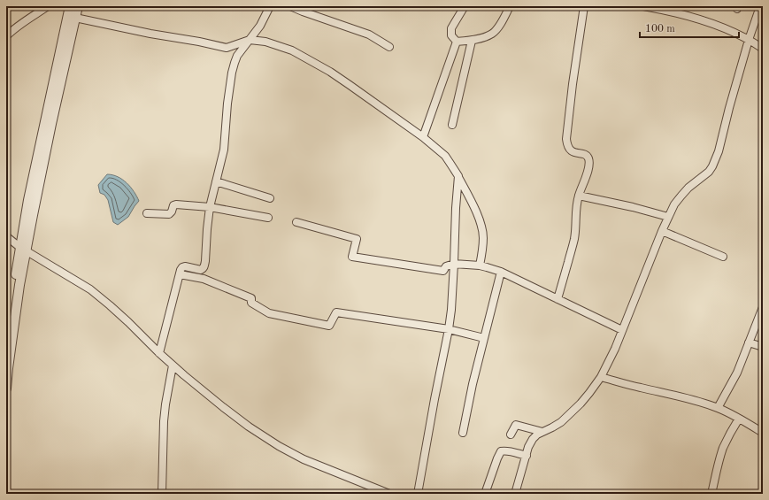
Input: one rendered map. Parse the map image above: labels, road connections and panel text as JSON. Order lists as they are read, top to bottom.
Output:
{
  "scale_bar": "100 m"
}
